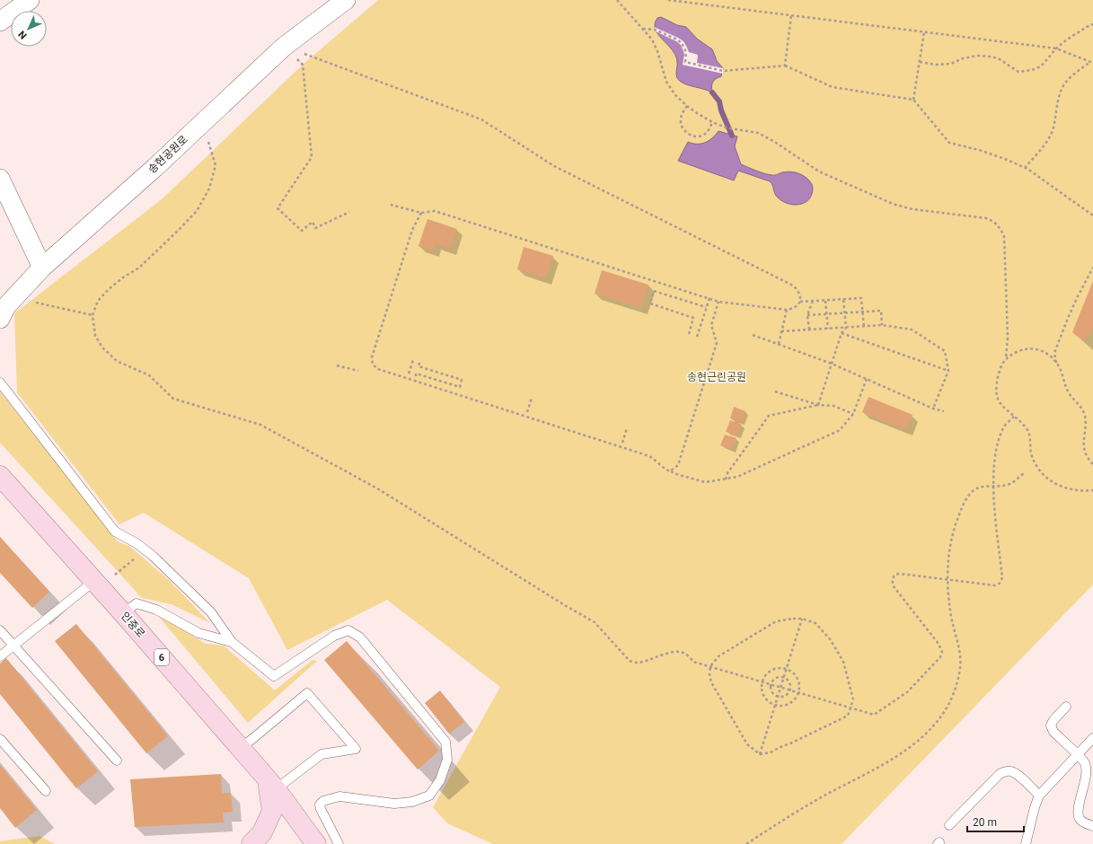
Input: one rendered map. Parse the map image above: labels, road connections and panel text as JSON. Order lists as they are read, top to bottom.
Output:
{
  "streets": {
    "main road": ["인중로", "6"],
    "street": ["송현공원로"]
  },
  "parks": ["송현근린공원"],
  "scale_bar": "20 m",
  "north": "bottom left"
}
